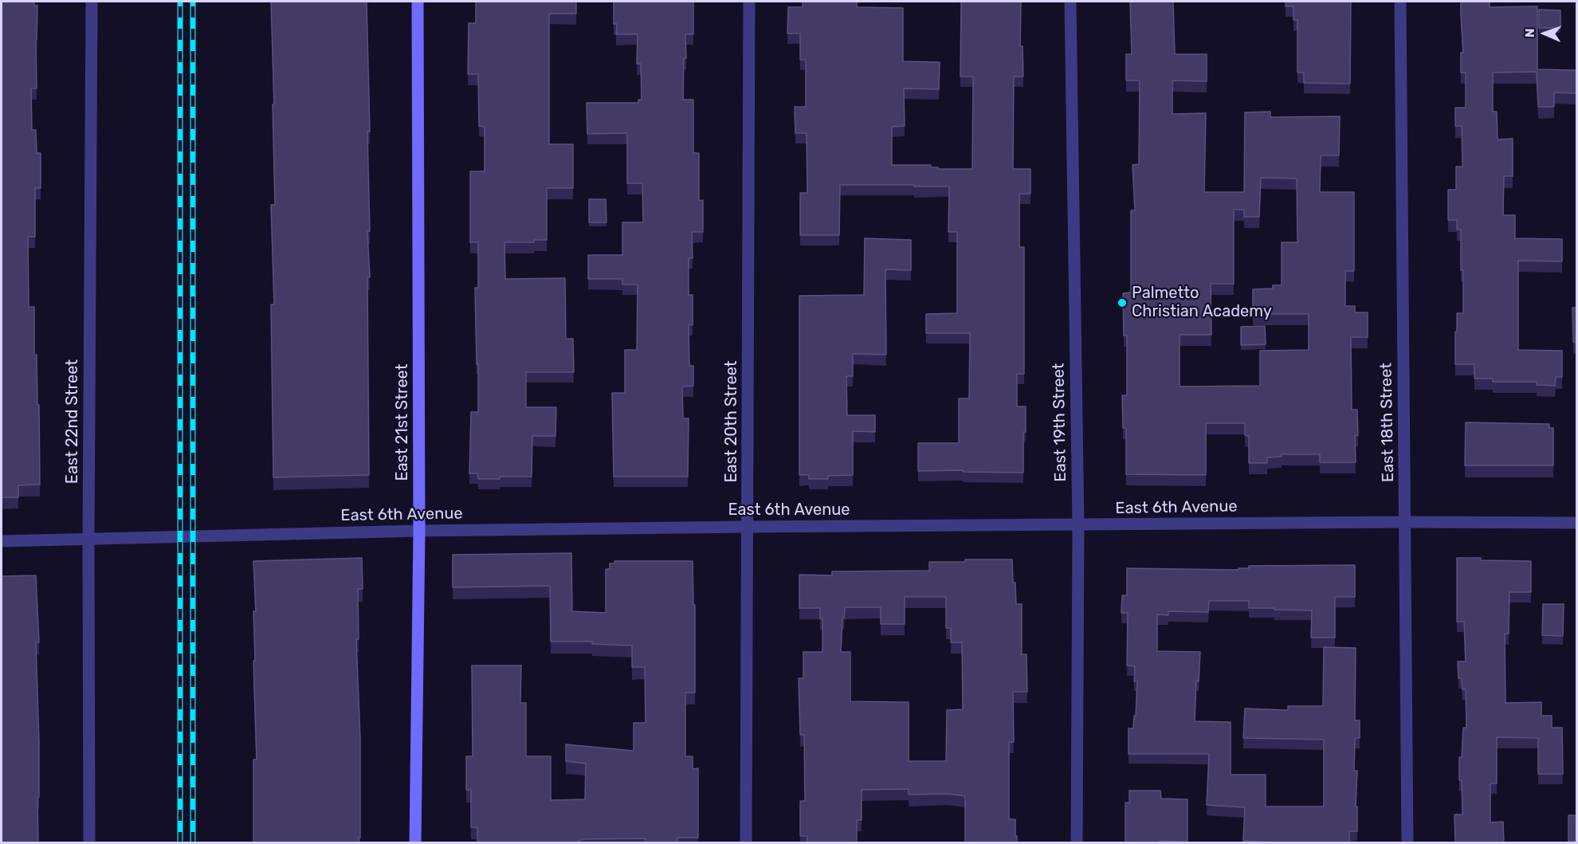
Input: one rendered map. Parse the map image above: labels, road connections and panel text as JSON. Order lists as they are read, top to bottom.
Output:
{
  "streets": {
    "main road": ["East 21st Street"],
    "street": [
      "East 22nd Street",
      "East 20th Street",
      "East 19th Street",
      "East 18th Street",
      "East 6th Avenue"
    ]
  },
  "crossings": [
    ["East 22nd Street", "East 6th Avenue"],
    ["East 20th Street", "East 6th Avenue"],
    ["East 21st Street", "East 6th Avenue"],
    ["East 19th Street", "East 6th Avenue"],
    ["East 18th Street", "East 6th Avenue"]
  ],
  "places": ["Palmetto Christian Academy"],
  "north": "left"
}
